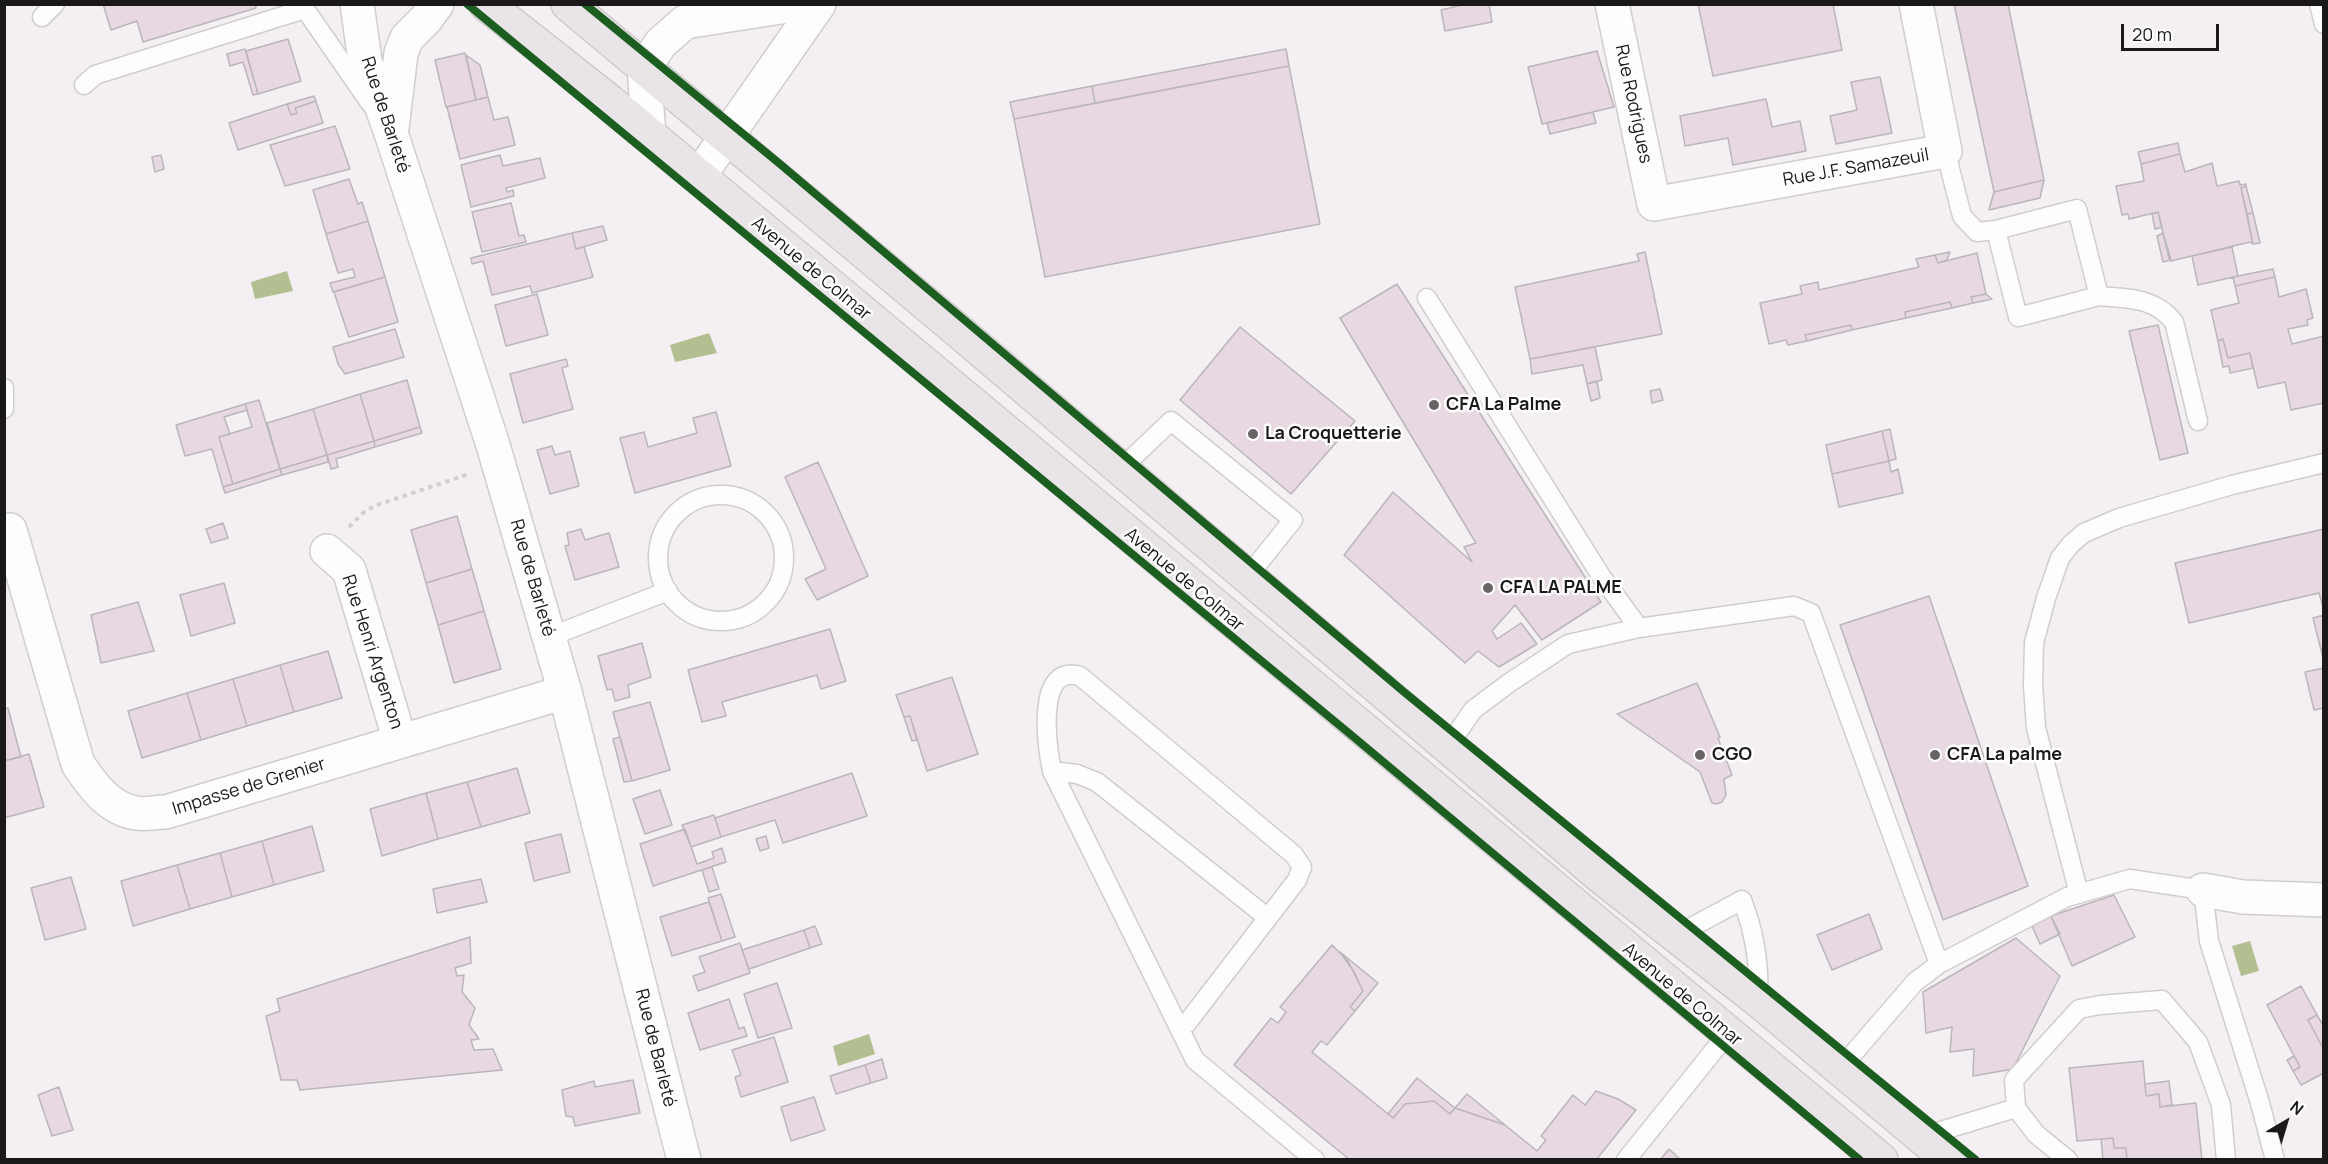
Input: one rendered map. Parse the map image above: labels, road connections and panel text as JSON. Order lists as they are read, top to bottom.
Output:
{
  "streets": {
    "main road": ["Avenue de Colmar"],
    "street": [
      "Rue Rodrigues",
      "Rue de Barleté",
      "Rue J.F. Samazeuil",
      "Rue Henri Argenton",
      "Impasse de Grenier"
    ]
  },
  "crossings": [
    ["Rue Rodrigues", "Rue J.F. Samazeuil"],
    ["Rue de Barleté", "Impasse de Grenier"],
    ["Rue Henri Argenton", "Impasse de Grenier"]
  ],
  "places": [
    "CFA La Palme",
    "La Croquetterie",
    "CFA LA PALME",
    "CGO",
    "CFA La palme"
  ],
  "scale_bar": "20 m",
  "north": "top right"
}
